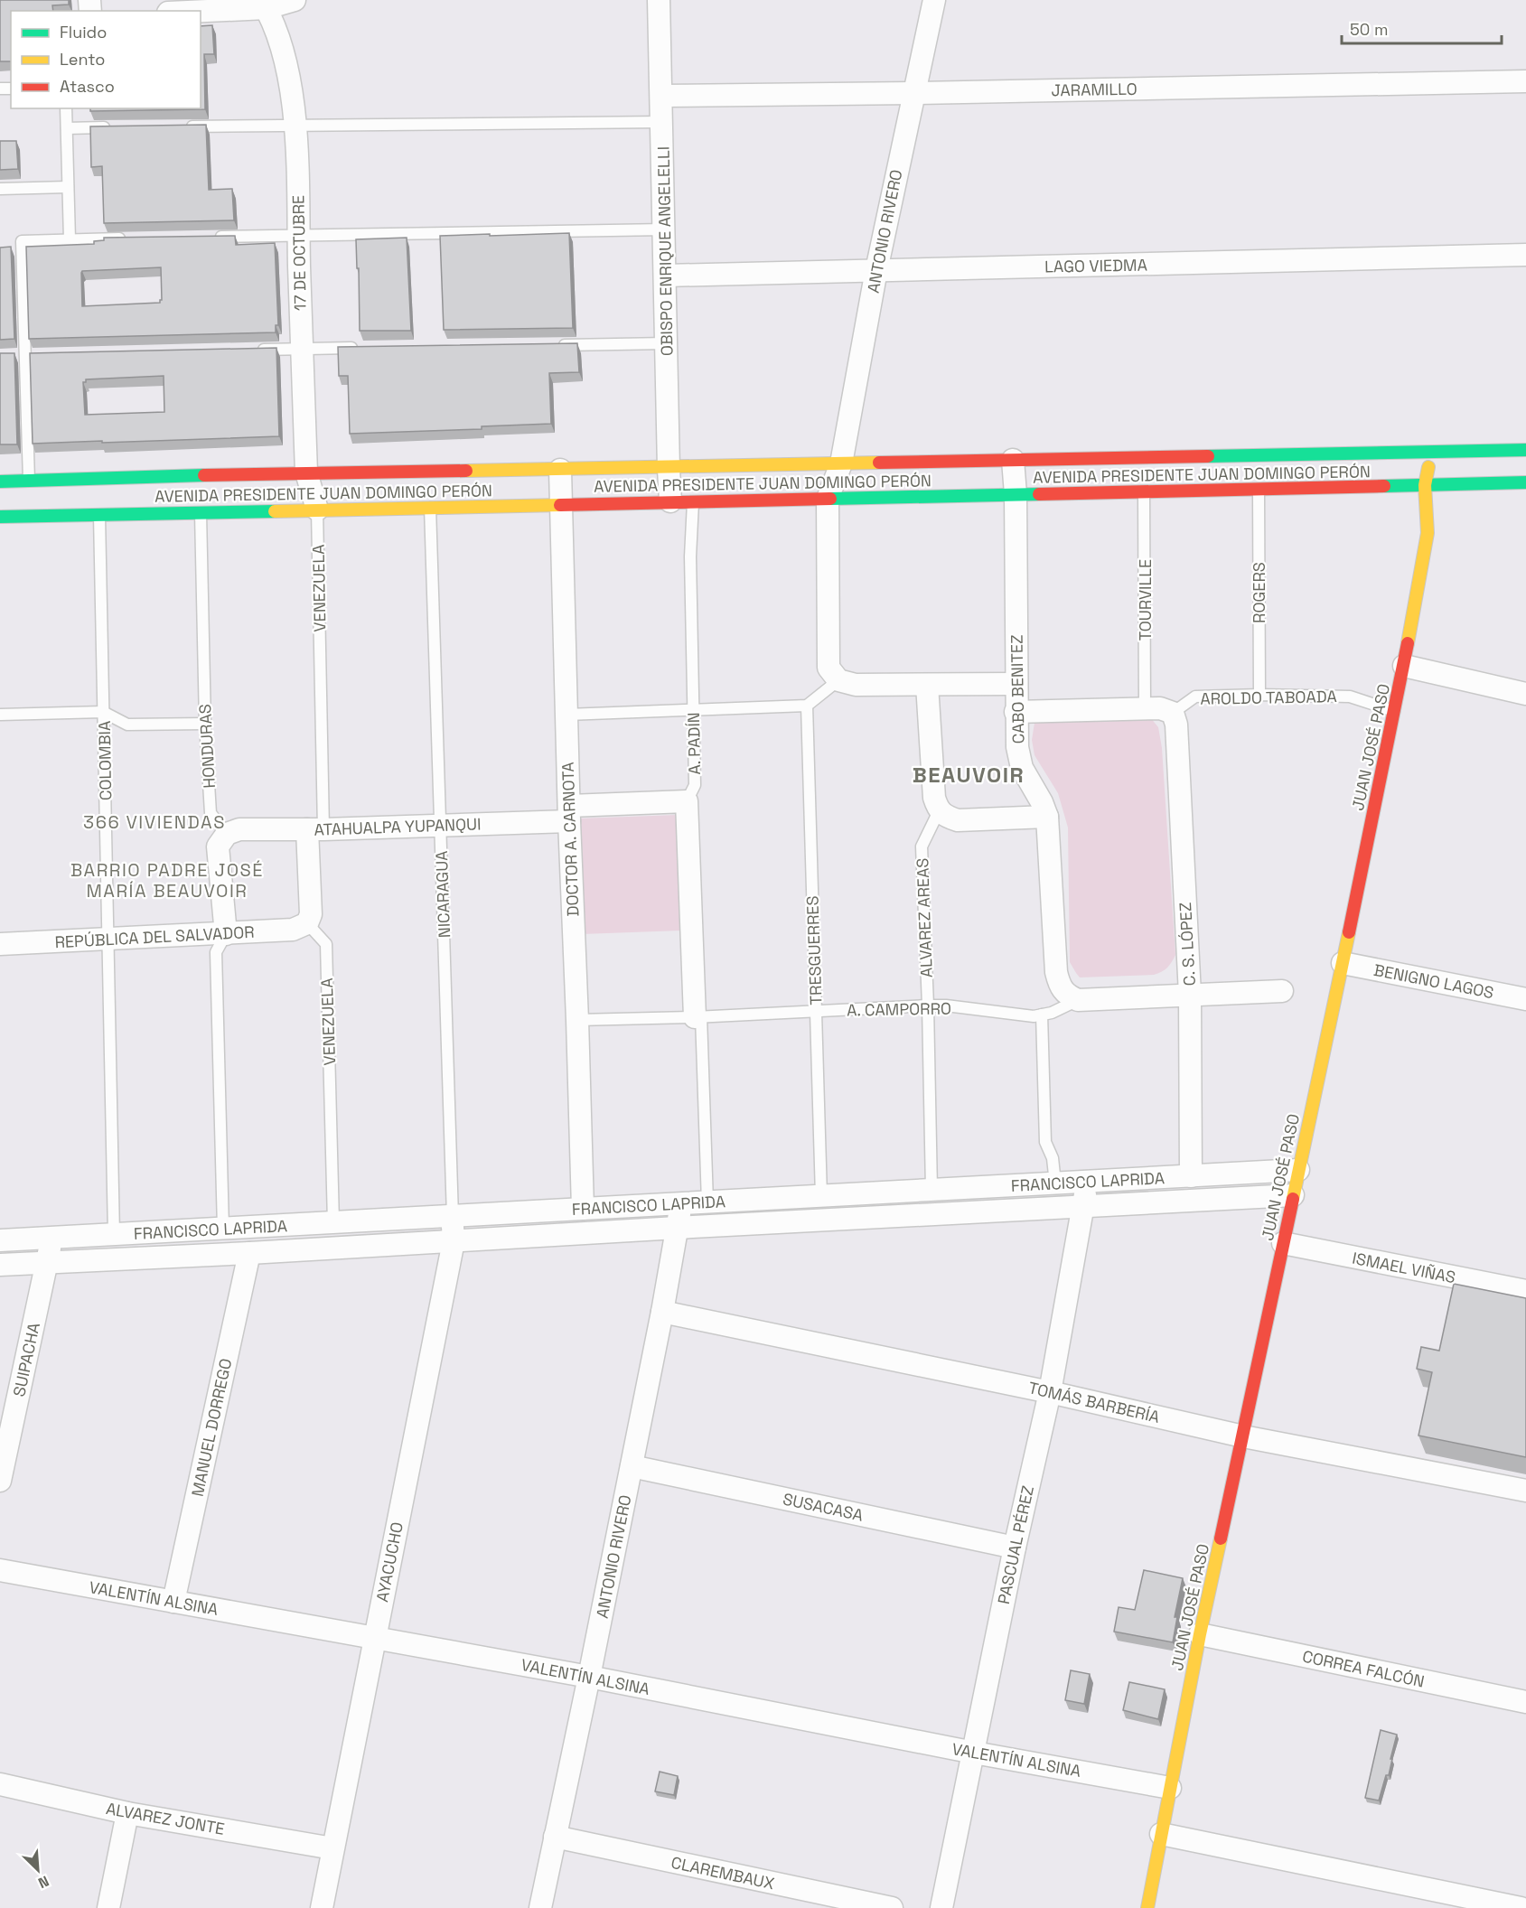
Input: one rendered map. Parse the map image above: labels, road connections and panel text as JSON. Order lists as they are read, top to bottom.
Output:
{
  "streets": {
    "main road": ["AVENIDA PRESIDENTE JUAN DOMINGO PERÓN", "JUAN JOSÉ PASO"],
    "street": [
      "JARAMILLO",
      "ANTONIO RIVERO",
      "OBISPO ENRIQUE ANGELELLI",
      "17 DE OCTUBRE",
      "LAGO VIEDMA",
      "VENEZUELA",
      "CABO BENITEZ",
      "A. PADÍN",
      "ATAHUALPA YUPANQUI",
      "DOCTOR A. CARNOTA",
      "REPÚBLICA DEL SALVADOR",
      "C. S. LÓPEZ",
      "BENIGNO LAGOS",
      "A. CAMPORRO",
      "FRANCISCO LAPRIDA",
      "ISMAEL VIÑAS",
      "SUIPACHA",
      "TOMÁS BARBERÍA",
      "MANUEL DORREGO",
      "SUSACASA",
      "PASCUAL PÉREZ",
      "AYACUCHO",
      "VALENTÍN ALSINA",
      "CORREA FALCÓN",
      "ALVAREZ JONTE",
      "CLAREMBAUX"
    ],
    "lane": [
      "ROGERS",
      "TOURVILLE",
      "AROLDO TABOADA",
      "HONDURAS",
      "COLOMBIA",
      "NICARAGUA",
      "ALVAREZ AREAS",
      "TRESGUERRES"
    ]
  },
  "crossings": [
    ["JARAMILLO", "ANTONIO RIVERO"],
    ["JARAMILLO", "OBISPO ENRIQUE ANGELELLI"],
    ["ANTONIO RIVERO", "LAGO VIEDMA"],
    ["ANTONIO RIVERO", "AVENIDA PRESIDENTE JUAN DOMINGO PERÓN"],
    ["ANTONIO RIVERO", "FRANCISCO LAPRIDA"],
    ["ANTONIO RIVERO", "TOMÁS BARBERÍA"],
    ["ANTONIO RIVERO", "SUSACASA"],
    ["ANTONIO RIVERO", "VALENTÍN ALSINA"],
    ["ANTONIO RIVERO", "CLAREMBAUX"],
    ["OBISPO ENRIQUE ANGELELLI", "LAGO VIEDMA"],
    ["OBISPO ENRIQUE ANGELELLI", "AVENIDA PRESIDENTE JUAN DOMINGO PERÓN"],
    ["17 DE OCTUBRE", "AVENIDA PRESIDENTE JUAN DOMINGO PERÓN"],
    ["17 DE OCTUBRE", "VENEZUELA"],
    ["AVENIDA PRESIDENTE JUAN DOMINGO PERÓN", "VENEZUELA"],
    ["AVENIDA PRESIDENTE JUAN DOMINGO PERÓN", "ROGERS"],
    ["AVENIDA PRESIDENTE JUAN DOMINGO PERÓN", "TOURVILLE"],
    ["AVENIDA PRESIDENTE JUAN DOMINGO PERÓN", "CABO BENITEZ"],
    ["AVENIDA PRESIDENTE JUAN DOMINGO PERÓN", "A. PADÍN"],
    ["AVENIDA PRESIDENTE JUAN DOMINGO PERÓN", "HONDURAS"],
    ["AVENIDA PRESIDENTE JUAN DOMINGO PERÓN", "JUAN JOSÉ PASO"],
    ["AVENIDA PRESIDENTE JUAN DOMINGO PERÓN", "COLOMBIA"],
    ["AVENIDA PRESIDENTE JUAN DOMINGO PERÓN", "DOCTOR A. CARNOTA"],
    ["AVENIDA PRESIDENTE JUAN DOMINGO PERÓN", "NICARAGUA"],
    ["VENEZUELA", "ATAHUALPA YUPANQUI"],
    ["VENEZUELA", "REPÚBLICA DEL SALVADOR"],
    ["VENEZUELA", "FRANCISCO LAPRIDA"],
    ["ROGERS", "AROLDO TABOADA"],
    ["CABO BENITEZ", "A. CAMPORRO"],
    ["AROLDO TABOADA", "JUAN JOSÉ PASO"],
    ["AROLDO TABOADA", "C. S. LÓPEZ"],
    ["A. PADÍN", "ATAHUALPA YUPANQUI"],
    ["A. PADÍN", "A. CAMPORRO"],
    ["A. PADÍN", "FRANCISCO LAPRIDA"],
    ["HONDURAS", "ATAHUALPA YUPANQUI"],
    ["JUAN JOSÉ PASO", "BENIGNO LAGOS"],
    ["JUAN JOSÉ PASO", "FRANCISCO LAPRIDA"],
    ["JUAN JOSÉ PASO", "ISMAEL VIÑAS"],
    ["JUAN JOSÉ PASO", "TOMÁS BARBERÍA"],
    ["JUAN JOSÉ PASO", "VALENTÍN ALSINA"],
    ["JUAN JOSÉ PASO", "CORREA FALCÓN"],
    ["COLOMBIA", "REPÚBLICA DEL SALVADOR"],
    ["COLOMBIA", "FRANCISCO LAPRIDA"],
    ["ATAHUALPA YUPANQUI", "DOCTOR A. CARNOTA"],
    ["ATAHUALPA YUPANQUI", "NICARAGUA"],
    ["DOCTOR A. CARNOTA", "A. CAMPORRO"],
    ["DOCTOR A. CARNOTA", "FRANCISCO LAPRIDA"],
    ["NICARAGUA", "FRANCISCO LAPRIDA"],
    ["NICARAGUA", "AYACUCHO"],
    ["ALVAREZ AREAS", "A. CAMPORRO"],
    ["ALVAREZ AREAS", "FRANCISCO LAPRIDA"],
    ["C. S. LÓPEZ", "A. CAMPORRO"],
    ["C. S. LÓPEZ", "FRANCISCO LAPRIDA"],
    ["TRESGUERRES", "A. CAMPORRO"],
    ["TRESGUERRES", "FRANCISCO LAPRIDA"],
    ["FRANCISCO LAPRIDA", "SUIPACHA"],
    ["FRANCISCO LAPRIDA", "MANUEL DORREGO"],
    ["FRANCISCO LAPRIDA", "PASCUAL PÉREZ"],
    ["FRANCISCO LAPRIDA", "AYACUCHO"],
    ["TOMÁS BARBERÍA", "PASCUAL PÉREZ"],
    ["MANUEL DORREGO", "VALENTÍN ALSINA"],
    ["SUSACASA", "PASCUAL PÉREZ"],
    ["PASCUAL PÉREZ", "VALENTÍN ALSINA"],
    ["AYACUCHO", "VALENTÍN ALSINA"],
    ["AYACUCHO", "ALVAREZ JONTE"]
  ],
  "districts": ["BEAUVOIR", "366 VIVIENDAS", "BARRIO PADRE JOSÉ MARÍA BEAUVOIR"],
  "legend": ["Fluido", "Lento", "Atasco"],
  "scale_bar": "50 m",
  "north": "bottom right"
}
